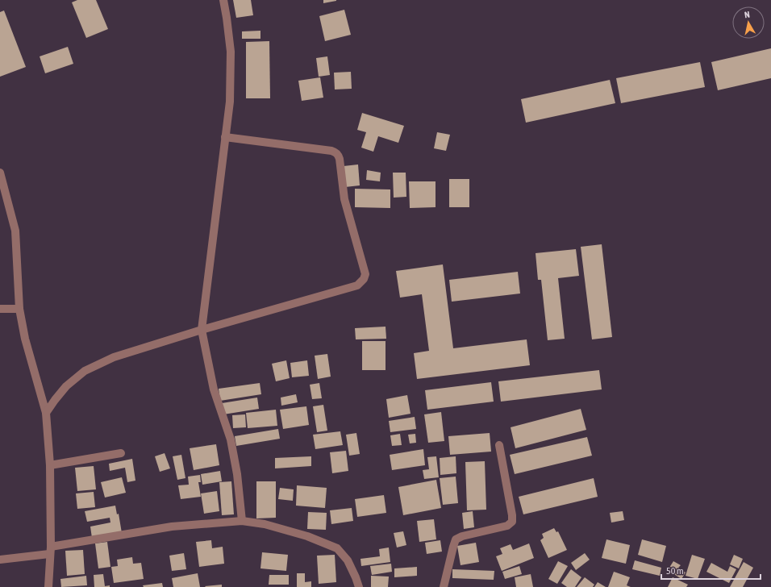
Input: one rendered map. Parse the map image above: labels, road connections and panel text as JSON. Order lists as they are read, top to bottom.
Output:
{
  "scale_bar": "50 m",
  "north": "top"
}
